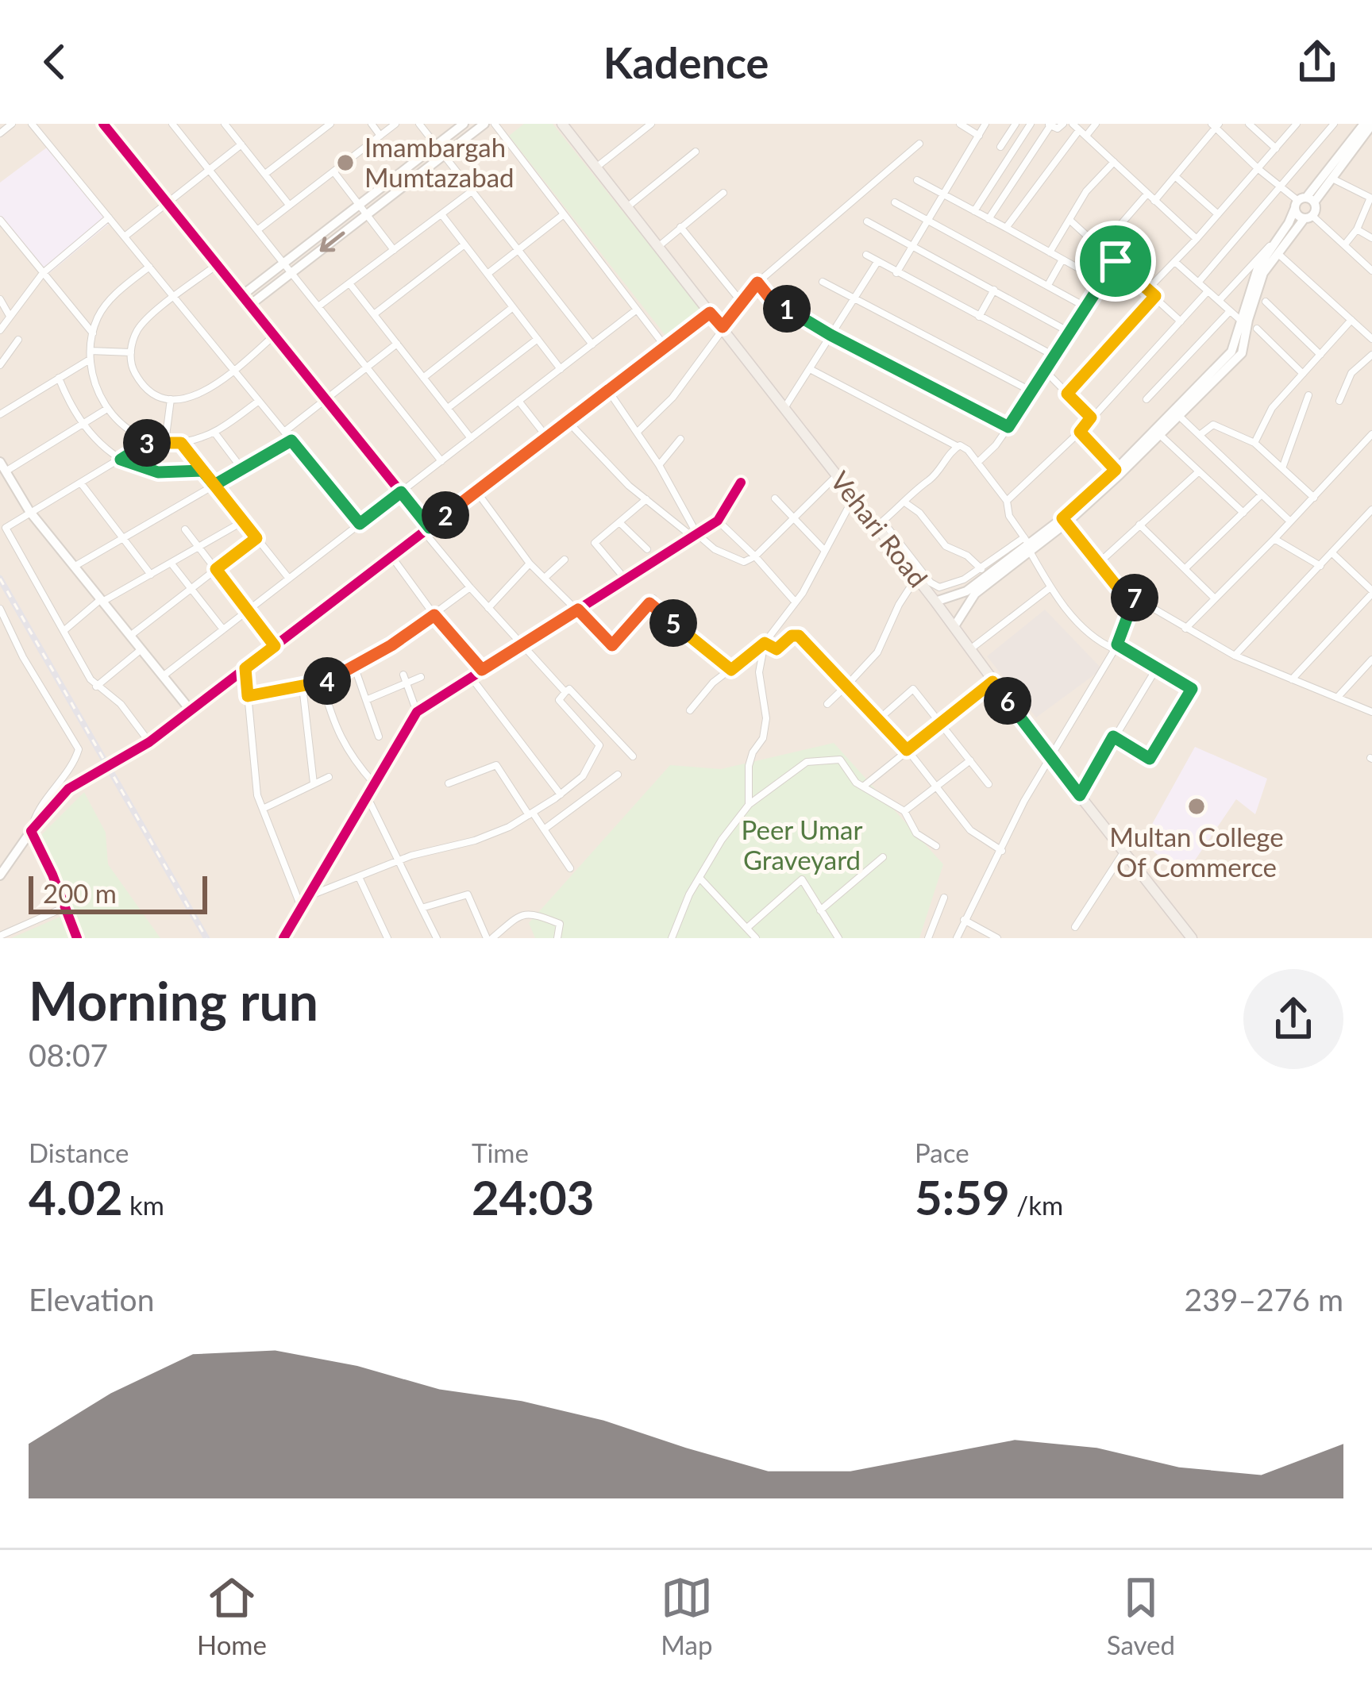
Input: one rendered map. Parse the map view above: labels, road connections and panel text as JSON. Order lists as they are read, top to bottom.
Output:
{
  "streets": {
    "main road": ["Vehari Road"]
  },
  "parks": ["Peer Umar Graveyard"],
  "places": ["Imambargah Mumtazabad", "Multan College Of Commerce"],
  "scale_bar": "200 m",
  "page": {
    "header": "Kadence",
    "pins": [
      "1",
      "3",
      "2",
      "7",
      "5",
      "4",
      "6"
    ],
    "scale": "200 m",
    "heading": ["Morning run", "08:07"],
    "stats": [
      ["Distance", "4.02 km"],
      ["Time", "24:03"],
      ["Pace", "5:59 /km"]
    ],
    "chart": ["Elevation", "239–276 m"],
    "tabs": ["Home", "Map", "Saved"]
  }
}
